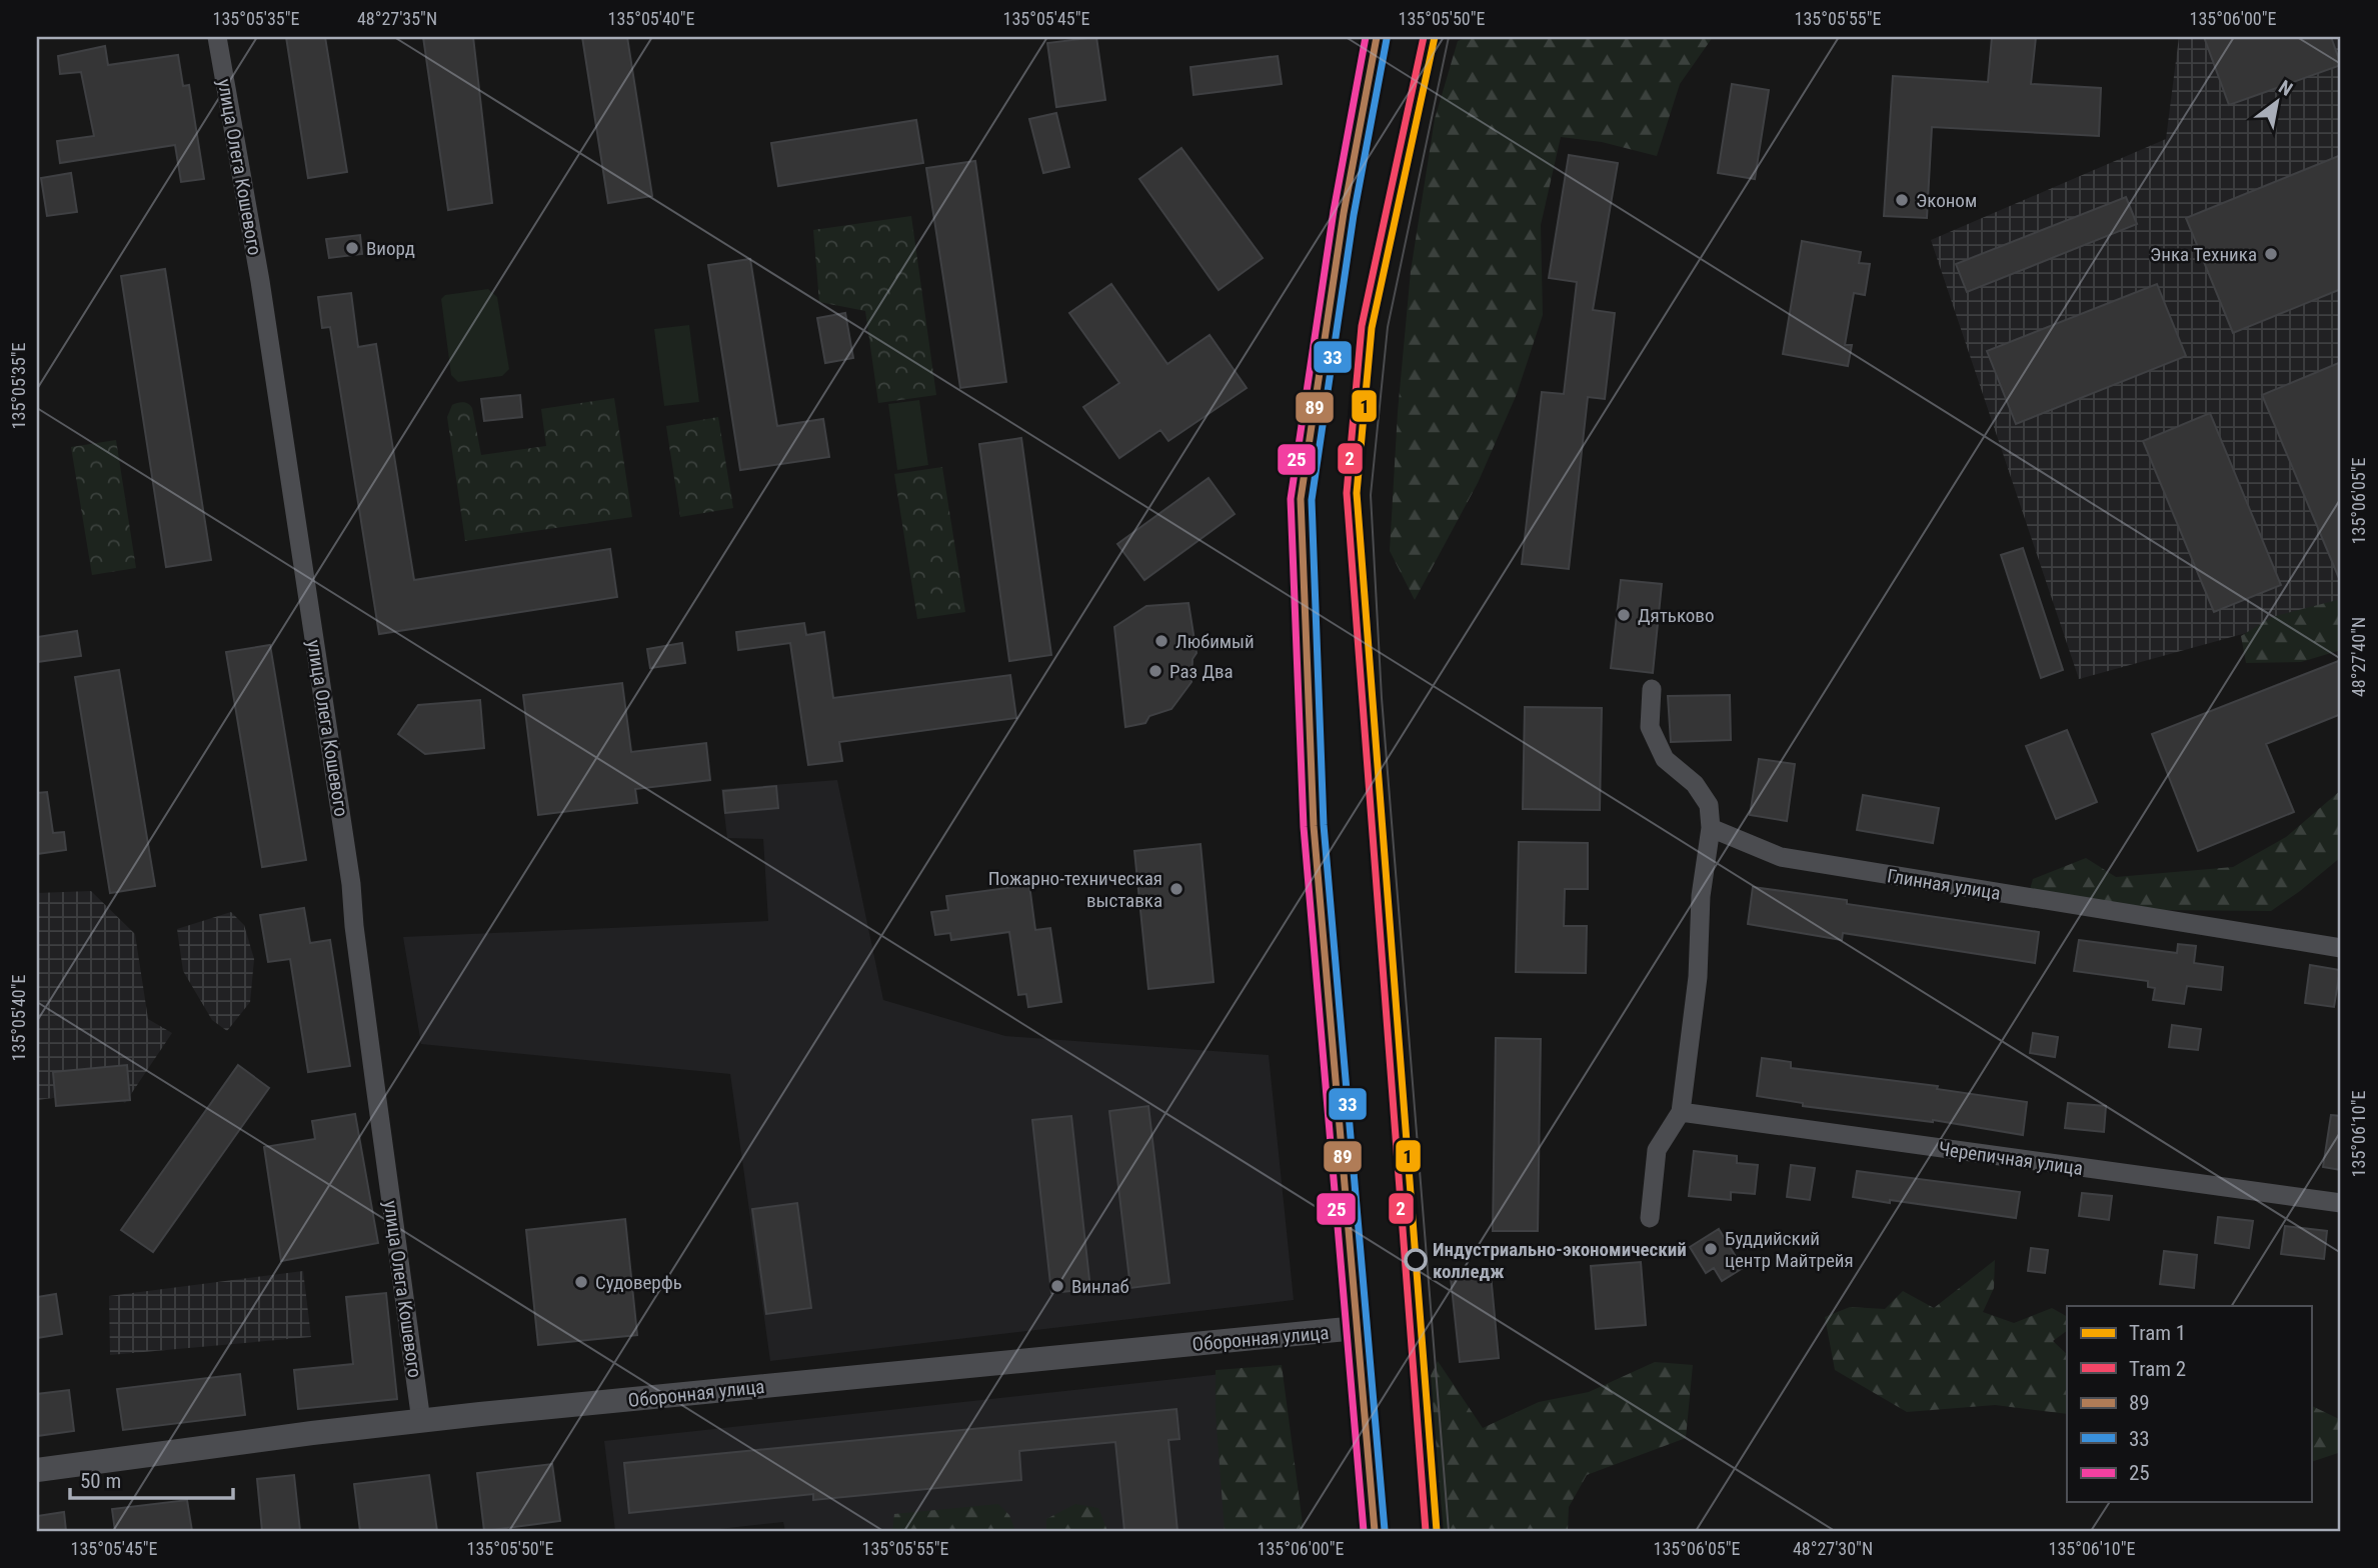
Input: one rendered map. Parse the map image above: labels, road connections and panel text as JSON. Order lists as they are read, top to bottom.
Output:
{
  "streets": {
    "street": [
      "улица Олега Кошевого",
      "Глинная улица",
      "Черепичная улица",
      "Оборонная улица"
    ]
  },
  "crossings": [
    ["улица Олега Кошевого", "Оборонная улица"]
  ],
  "places": [
    "Эконом",
    "Виорд",
    "Энка Техника",
    "Дятьково",
    "Любимый",
    "Раз Два",
    "Пожарно-техническая выставка",
    "Буддийский центр Майтрейя",
    "Индустриально-экономический колледж",
    "Судоверфь",
    "Винлаб"
  ],
  "lines": [
    "tram line 1",
    "tram line 2",
    "transit line 89",
    "transit line 25",
    "transit line 33"
  ],
  "legend": [
    "Tram 1",
    "Tram 2",
    "89",
    "33",
    "25"
  ],
  "scale_bar": "50 m",
  "north": "top right",
  "coordinates": [
    "135°05'35\"E",
    "48°27'35\"N",
    "135°05'40\"E",
    "135°05'45\"E",
    "135°05'50\"E",
    "135°05'55\"E",
    "135°06'00\"E",
    "135°06'05\"E",
    "48°27'40\"N",
    "135°06'10\"E",
    "48°27'30\"N"
  ]
}
